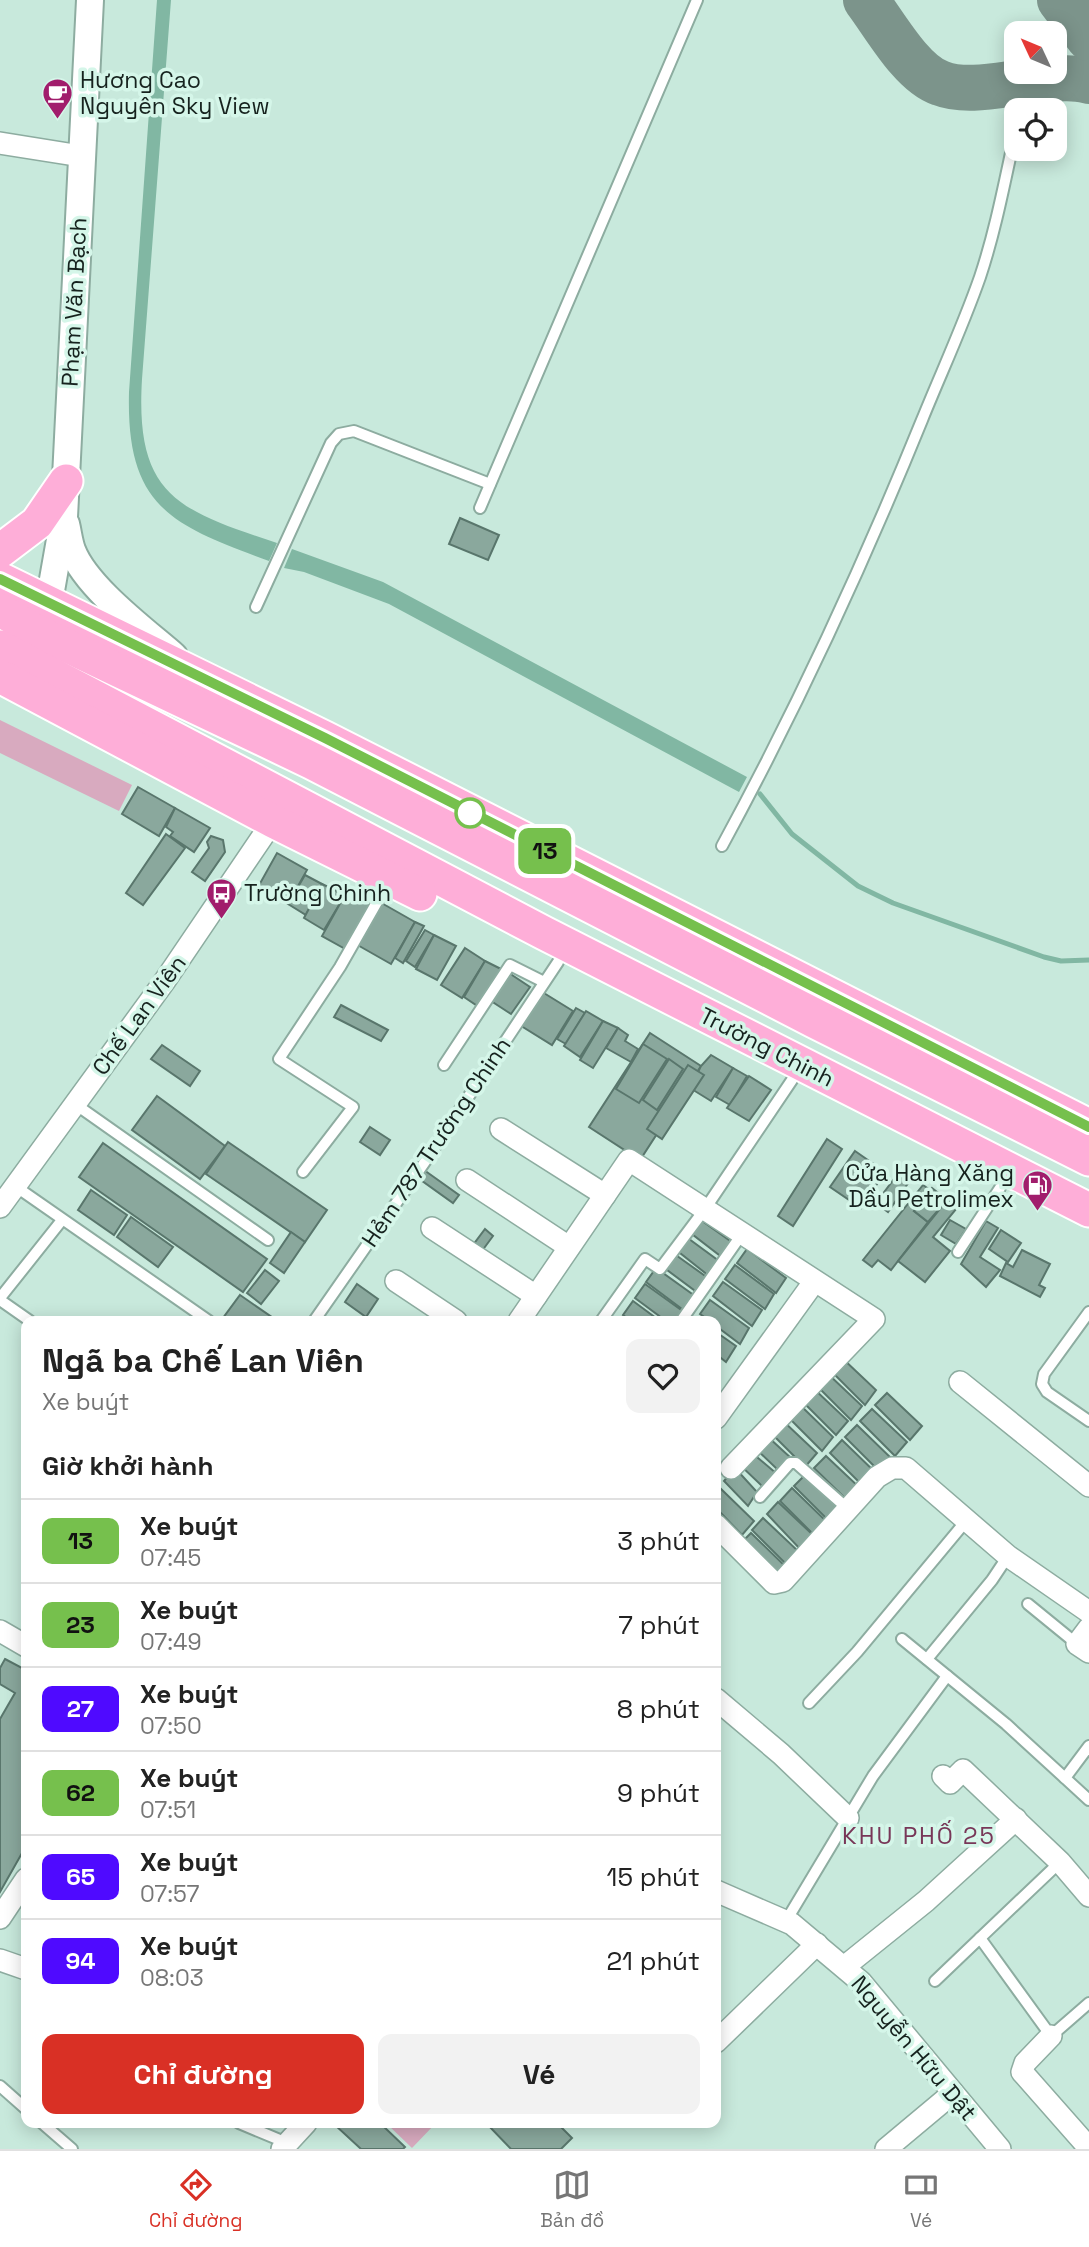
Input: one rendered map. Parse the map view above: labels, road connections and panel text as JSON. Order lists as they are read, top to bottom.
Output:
{
  "streets": {
    "main road": ["Trường Chinh"],
    "street": ["Phạm Văn Bạch", "Chế Lan Viên", "Nguyễn Hữu Dật"],
    "lane": ["Hẻm 787 Trường Chinh"]
  },
  "crossings": [
    ["Phạm Văn Bạch", "Trường Chinh"],
    ["Chế Lan Viên", "Trường Chinh"],
    ["Trường Chinh", "Hẻm 787 Trường Chinh"]
  ],
  "districts": ["KHU PHỐ 25"],
  "places": {
    "cafe": ["Hương Cao Nguyên Sky View"],
    "bus stop": ["Trường Chinh"],
    "fuel station": ["Cửa Hàng Xăng Dầu Petrolimex"]
  },
  "lines": ["bus line 13"],
  "north": "top left",
  "page": {
    "on_map": "13",
    "heading": [
      ["Ngã ba Chế Lan Viên", "Xe buýt"],
      "Giờ khởi hành"
    ],
    "list": [
      {
        "mark": "13",
        "name": "Xe buýt",
        "note": "07:45",
        "value": "3 phút"
      },
      {
        "mark": "23",
        "name": "Xe buýt",
        "note": "07:49",
        "value": "7 phút"
      },
      {
        "mark": "27",
        "name": "Xe buýt",
        "note": "07:50",
        "value": "8 phút"
      },
      {
        "mark": "62",
        "name": "Xe buýt",
        "note": "07:51",
        "value": "9 phút"
      },
      {
        "mark": "65",
        "name": "Xe buýt",
        "note": "07:57",
        "value": "15 phút"
      },
      {
        "mark": "94",
        "name": "Xe buýt",
        "note": "08:03",
        "value": "21 phút"
      }
    ],
    "buttons": ["Chỉ đường", "Vé"],
    "tabs": ["Chỉ đường", "Bản đồ", "Vé"]
  }
}
